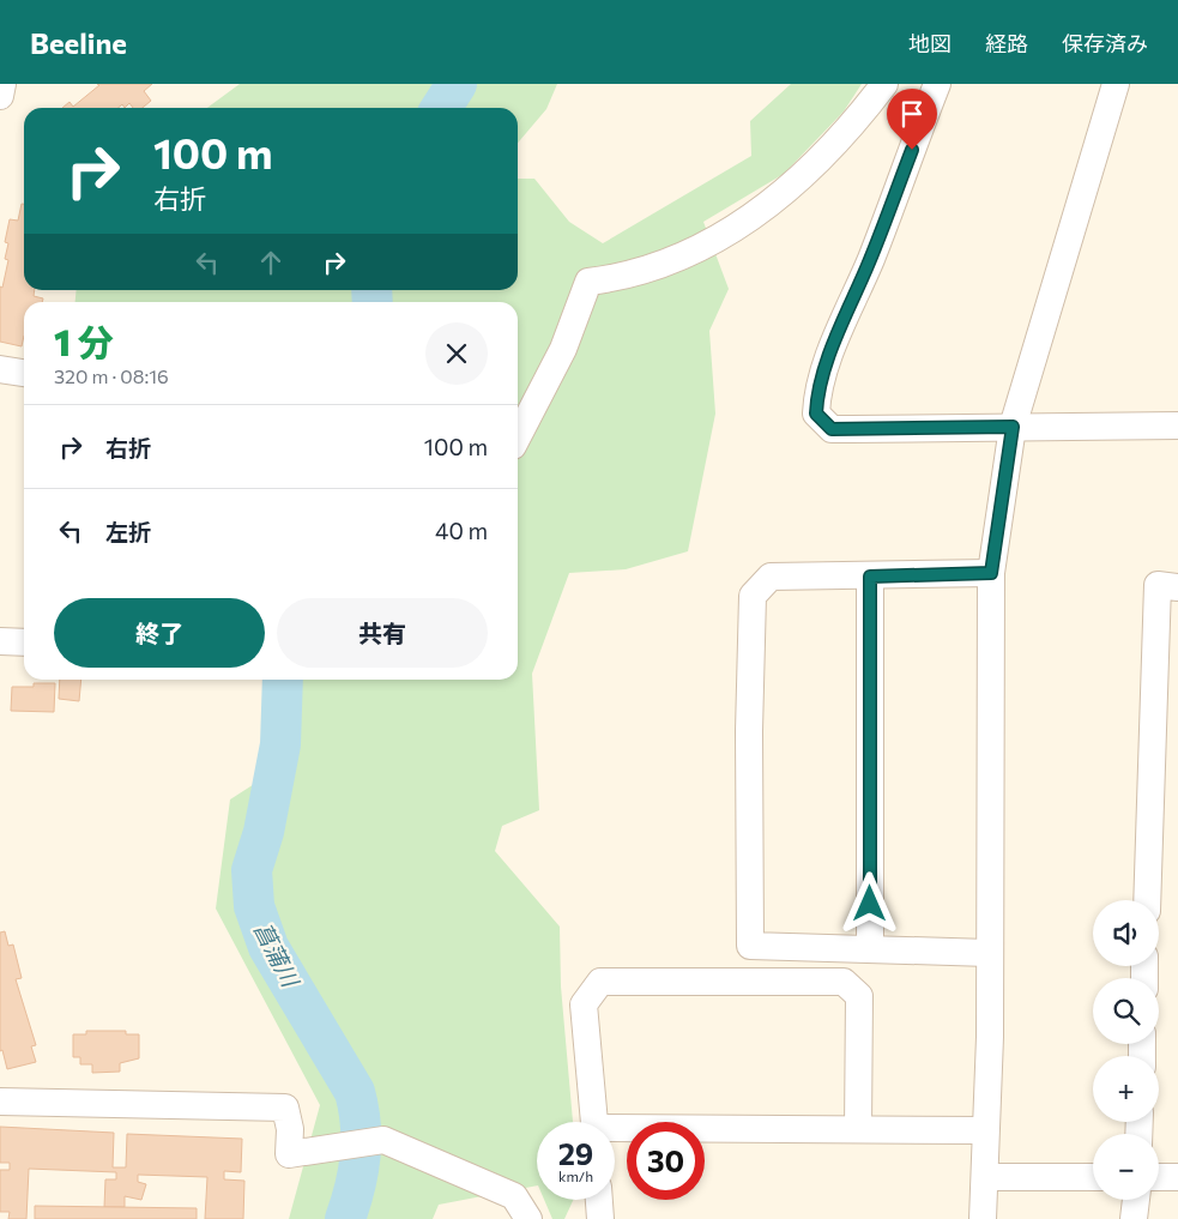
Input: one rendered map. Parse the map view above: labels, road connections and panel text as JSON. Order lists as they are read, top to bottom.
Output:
{
  "water": ["菖蒲川"],
  "page": {
    "header": "Beeline",
    "nav": ["地図", "経路", "保存済み"],
    "turn": ["100 m", "右折"],
    "heading": ["1 分", "320 m · 08:16"],
    "list": [
      {
        "name": "右折",
        "value": "100 m"
      },
      {
        "name": "左折",
        "value": "40 m"
      }
    ],
    "buttons": ["終了", "共有"],
    "map_buttons": ["+", "−"],
    "speed": "29 km/h",
    "limit": "30"
  }
}
